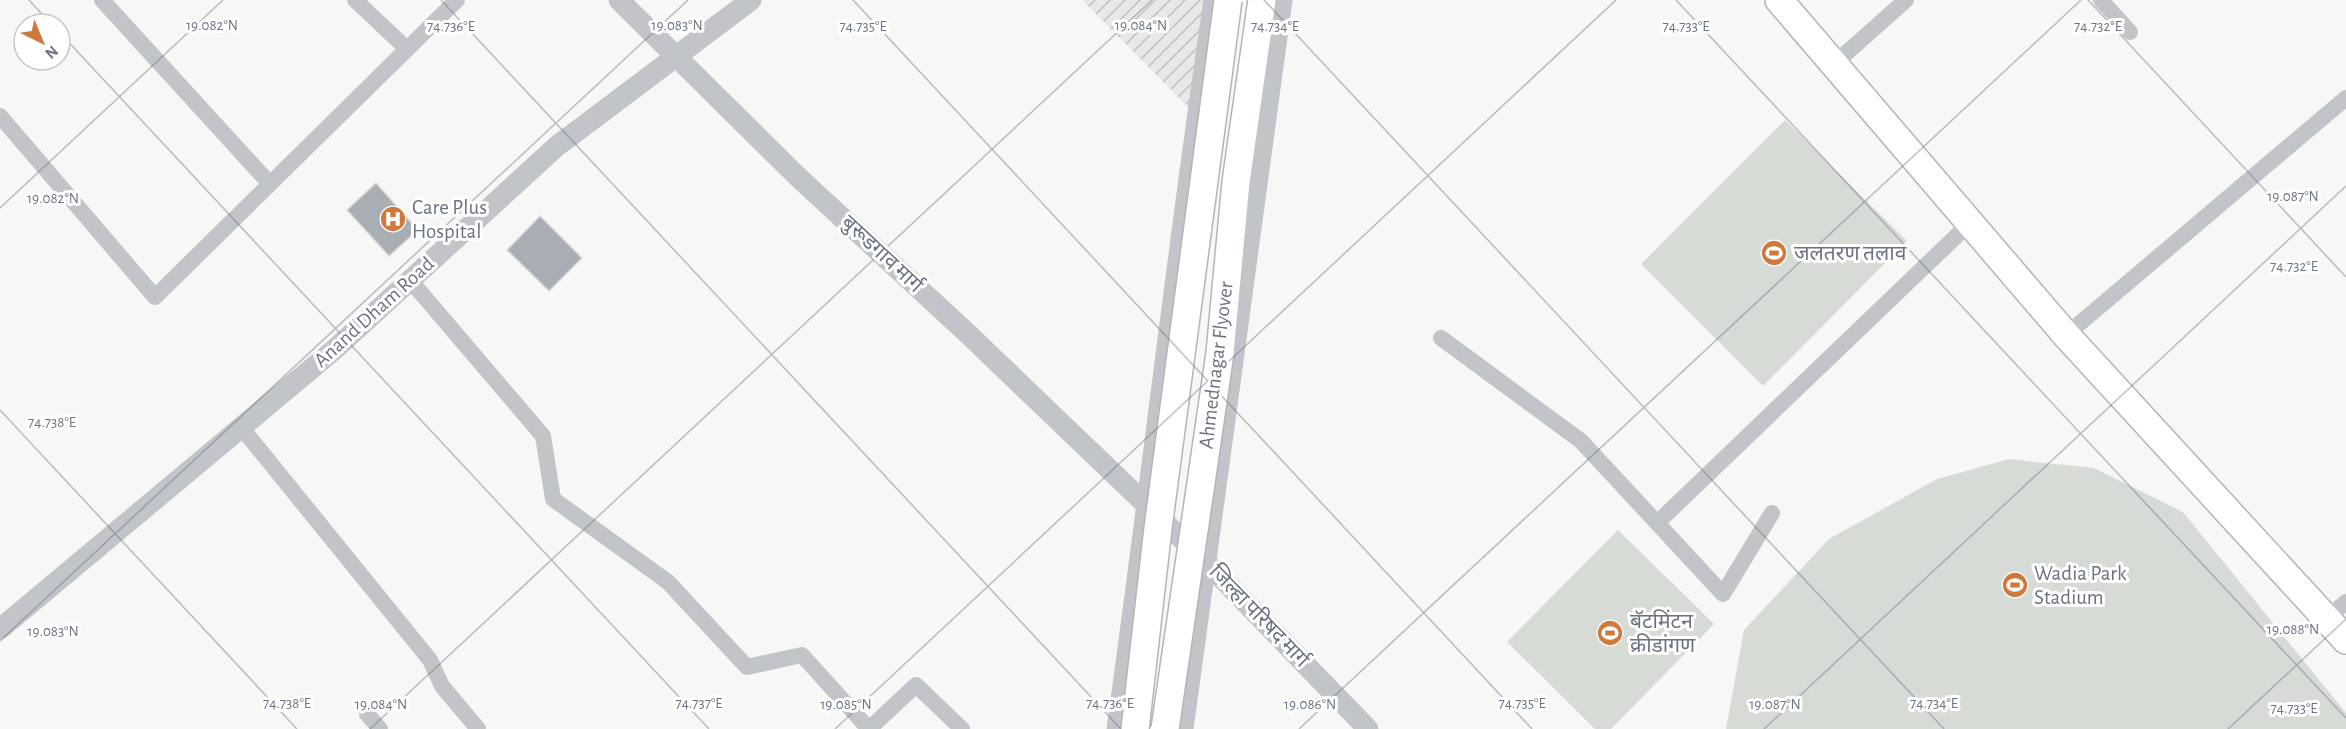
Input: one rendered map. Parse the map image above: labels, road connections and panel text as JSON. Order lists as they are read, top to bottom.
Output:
{
  "streets": {
    "highway": ["Ahmednagar Flyover"],
    "street": ["बुरूडगाव मार्ग", "Anand Dham Road", "जिल्हा परिषद मार्ग"]
  },
  "crossings": [
    ["बुरूडगाव मार्ग", "Anand Dham Road"],
    ["बुरूडगाव मार्ग", "जिल्हा परिषद मार्ग"]
  ],
  "places": {
    "hospital": ["Care Plus Hospital"],
    "sports": ["जलतरण तलाव", "Wadia Park Stadium", "बॅटमिंटन क्रीडांगण"]
  },
  "north": "bottom right",
  "coordinates": [
    "19.082°N",
    "19.083°N",
    "19.084°N",
    "74.736°E",
    "74.735°E",
    "74.734°E",
    "74.733°E",
    "74.732°E",
    "19.087°N",
    "74.738°E",
    "19.088°N",
    "74.737°E",
    "19.085°N",
    "19.086°N"
  ]
}
